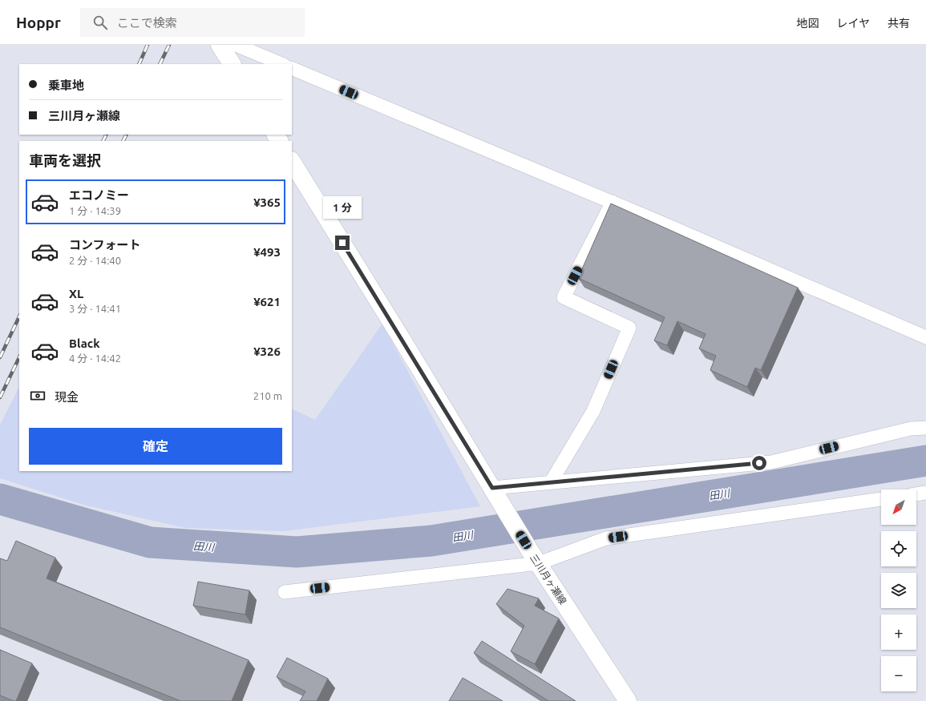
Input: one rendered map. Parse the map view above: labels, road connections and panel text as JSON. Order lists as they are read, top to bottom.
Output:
{
  "streets": {
    "main road": ["三川月ヶ瀬線"]
  },
  "water": ["田川"],
  "north": "bottom left",
  "page": {
    "header": "Hoppr",
    "search": "ここで検索",
    "nav": ["地図", "レイヤ", "共有"],
    "banner": ["乗車地", "三川月ヶ瀬線"],
    "heading": "車両を選択",
    "list": [
      {
        "name": "エコノミー",
        "note": "1 分 · 14:39",
        "value": "¥365"
      },
      {
        "name": "コンフォート",
        "note": "2 分 · 14:40",
        "value": "¥493"
      },
      {
        "name": "XL",
        "note": "3 分 · 14:41",
        "value": "¥621"
      },
      {
        "name": "Black",
        "note": "4 分 · 14:42",
        "value": "¥326"
      }
    ],
    "bubble": "1 分",
    "pay": ["現金", "210 m"],
    "buttons": "確定",
    "map_buttons": ["+", "−"]
  }
}
